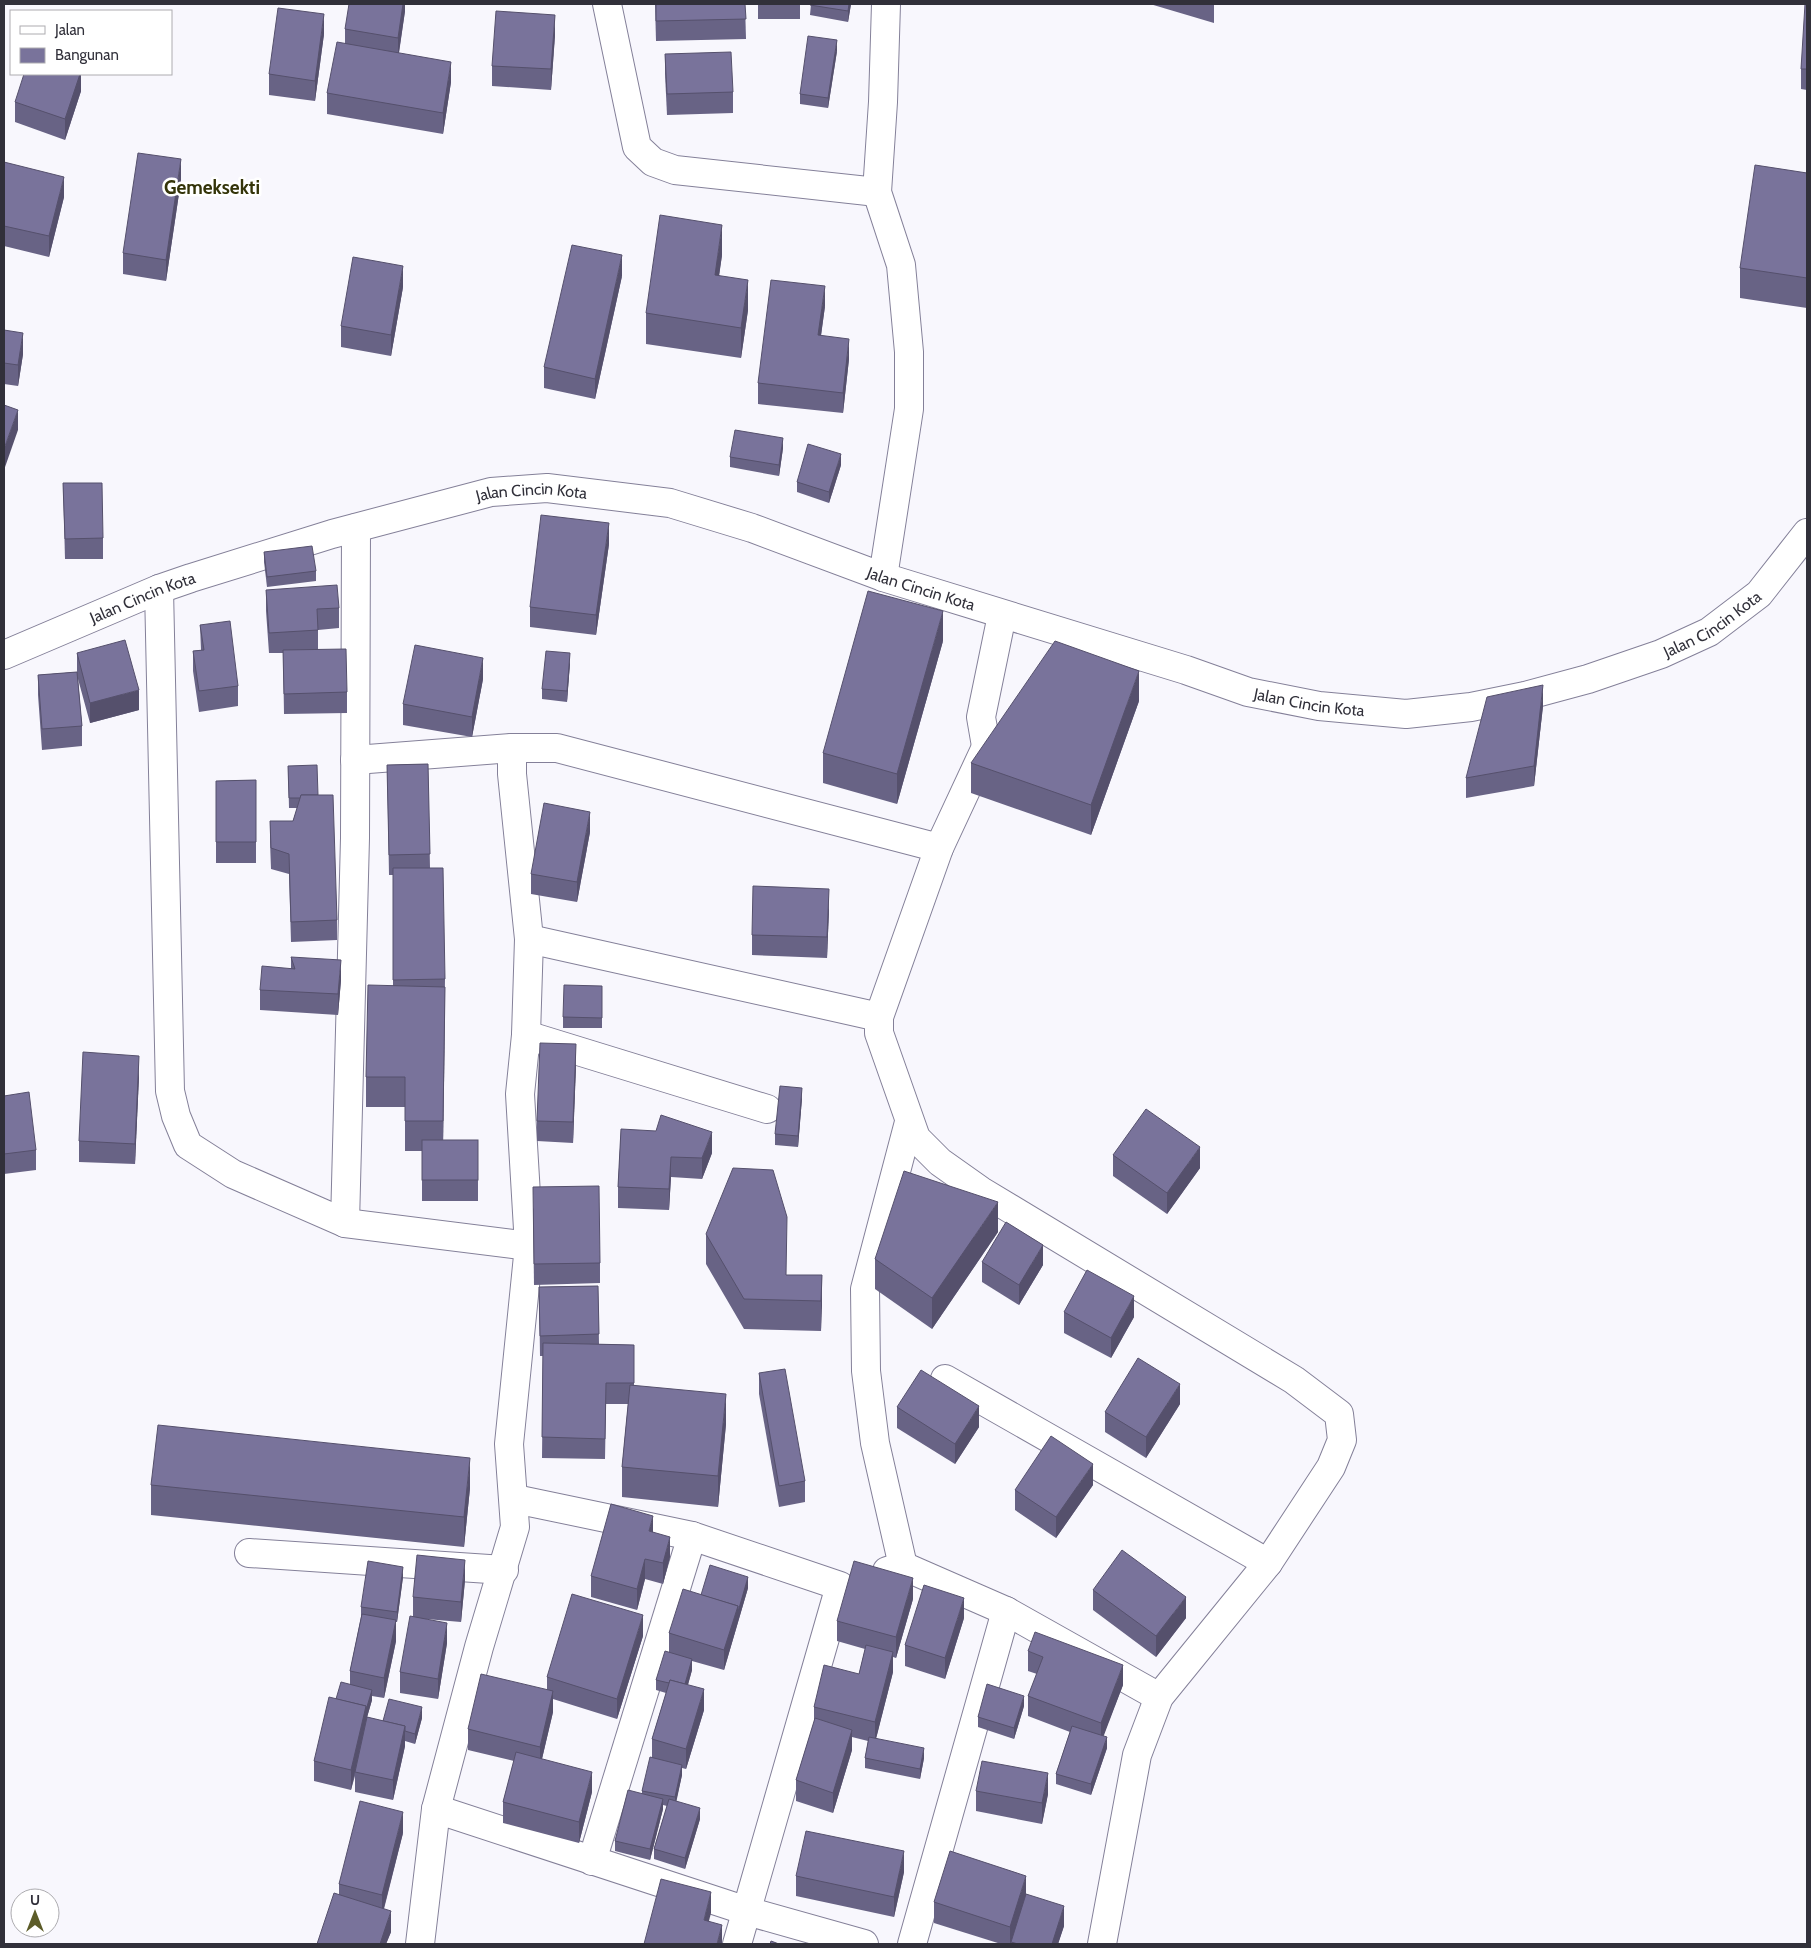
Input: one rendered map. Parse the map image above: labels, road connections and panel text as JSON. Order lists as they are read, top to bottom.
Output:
{
  "streets": {
    "street": ["Jalan Cincin Kota"]
  },
  "districts": ["Gemeksekti"],
  "legend": ["Jalan", "Bangunan"],
  "north": "top"
}
